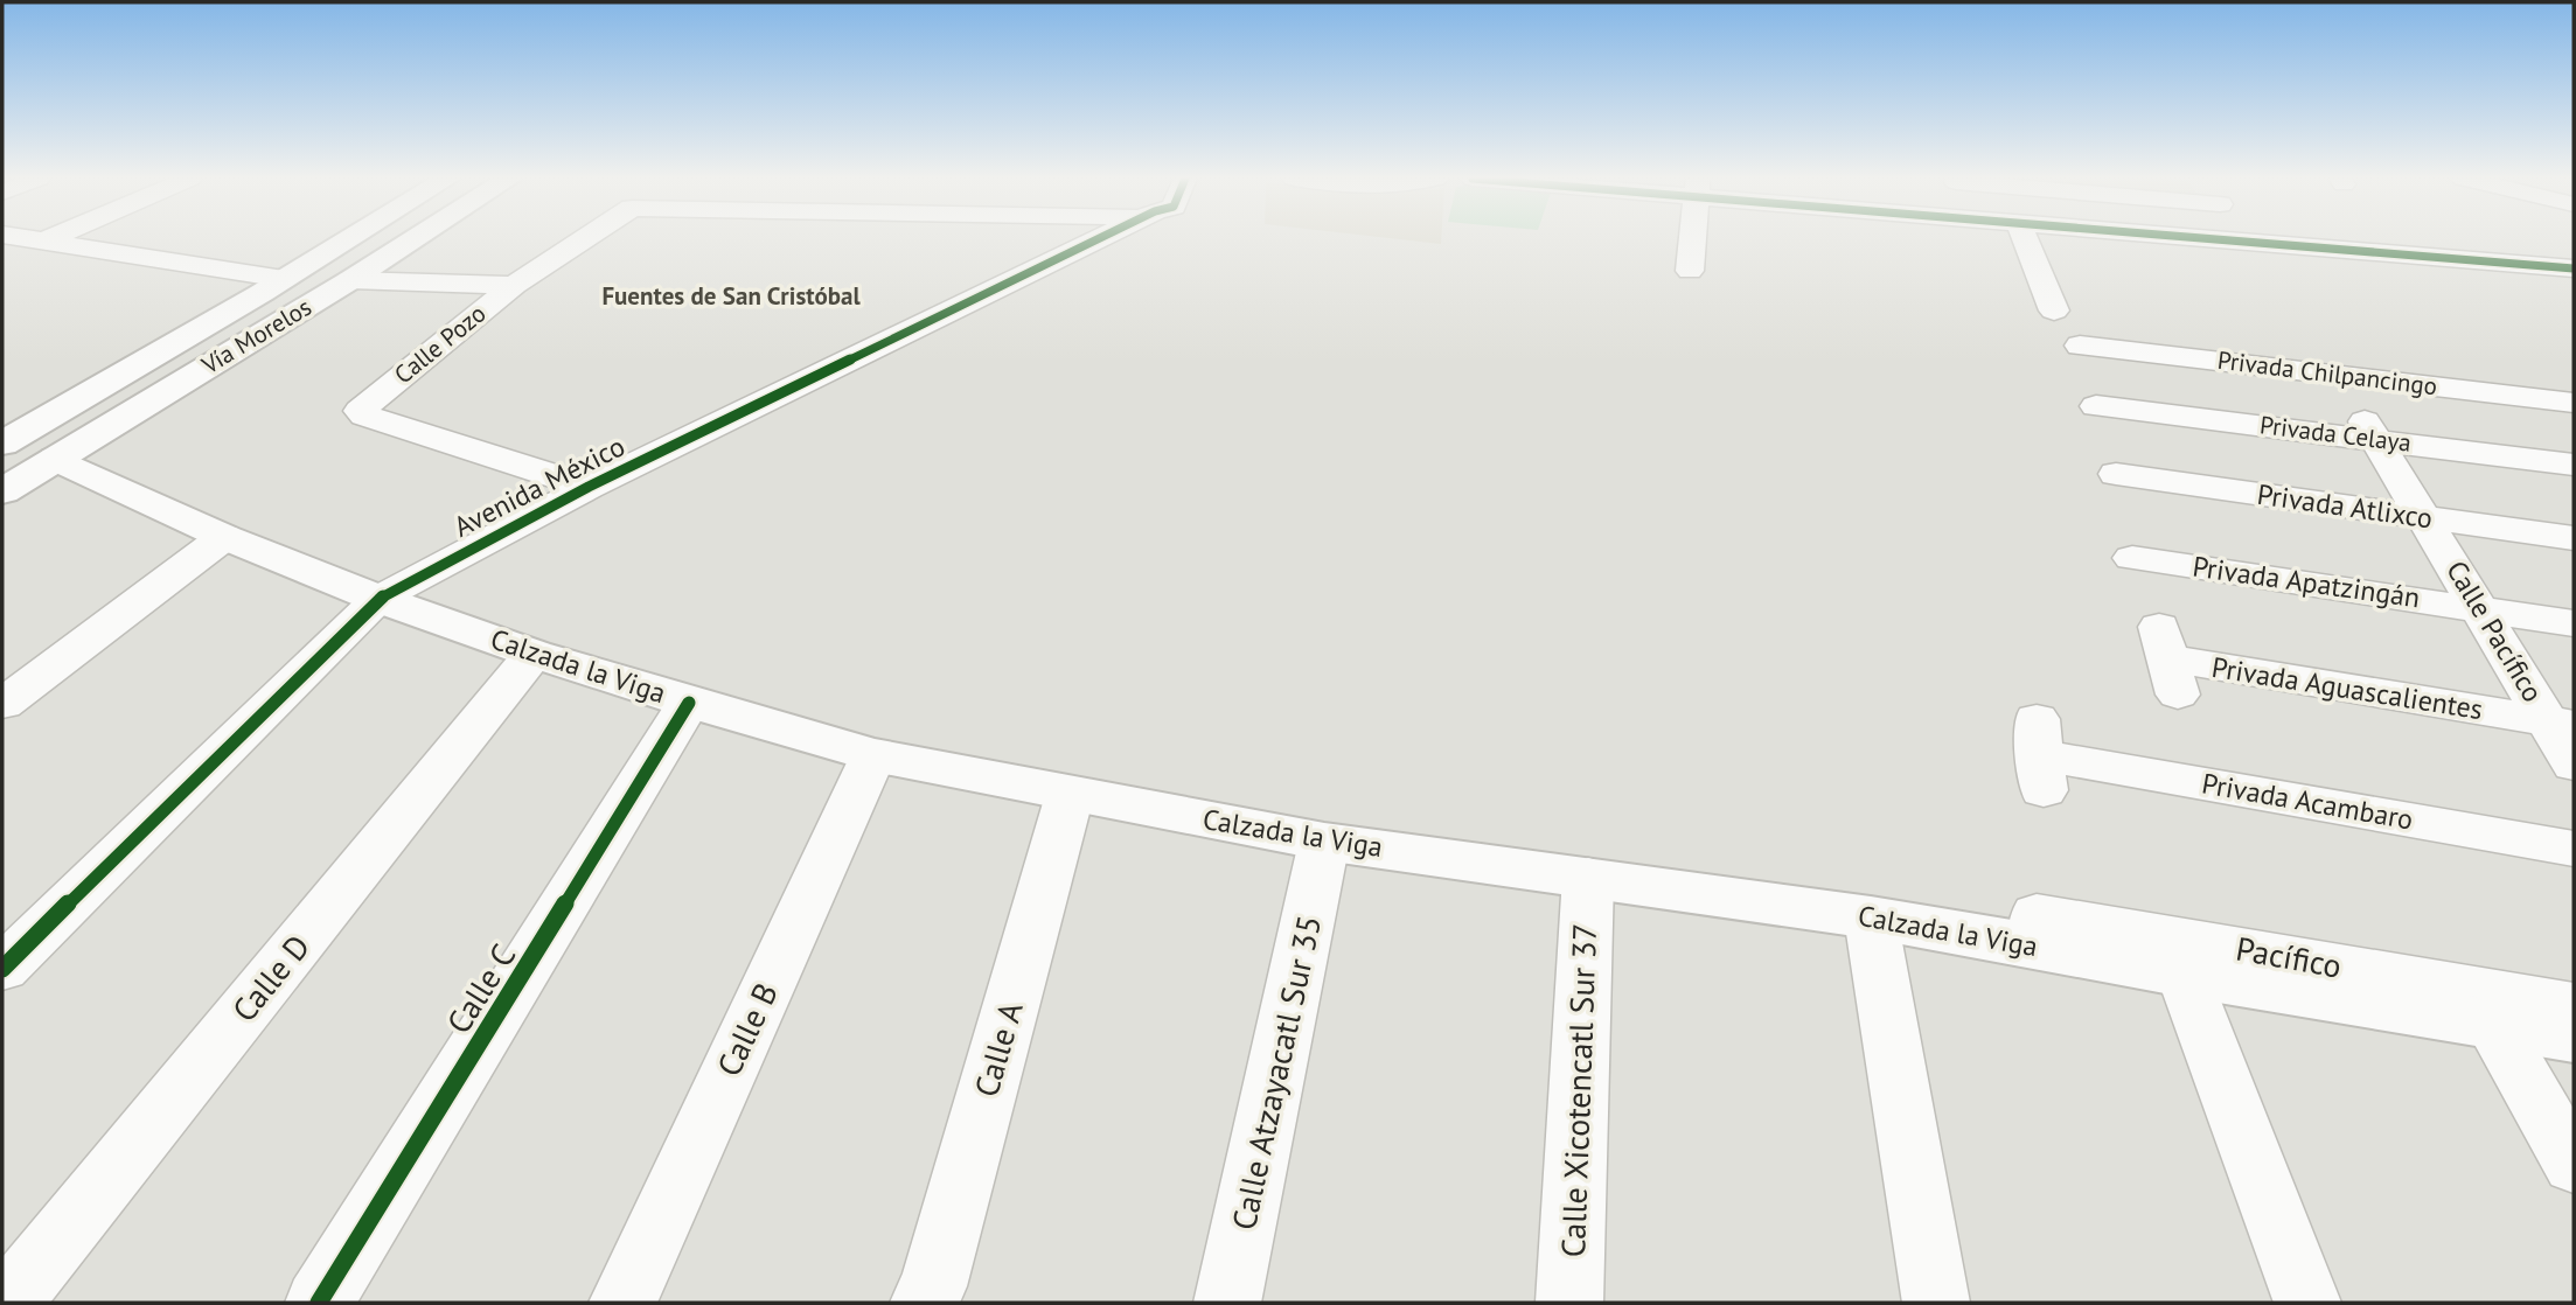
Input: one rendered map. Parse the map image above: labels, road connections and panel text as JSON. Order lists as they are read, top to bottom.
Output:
{
  "streets": {
    "main road": ["Vía Morelos", "Calzada la Viga"],
    "street": [
      "Calle Pozo",
      "Privada Chilpancingo",
      "Privada Celaya",
      "Avenida México",
      "Privada Atlixco",
      "Privada Apatzingán",
      "Calle Pacífico",
      "Privada Aguascalientes",
      "Privada Acambaro",
      "Pacífico",
      "Calle D",
      "Calle C",
      "Calle B",
      "Calle A",
      "Calle Atzayacatl Sur 35",
      "Calle Xicotencatl Sur 37"
    ]
  },
  "crossings": [
    ["Vía Morelos", "Calzada la Viga"],
    ["Calle Pozo", "Avenida México"],
    ["Privada Chilpancingo", "Privada Celaya"],
    ["Privada Chilpancingo", "Calle Pacífico"],
    ["Privada Celaya", "Calle Pacífico"],
    ["Avenida México", "Calzada la Viga"],
    ["Privada Atlixco", "Calle Pacífico"],
    ["Privada Apatzingán", "Calle Pacífico"],
    ["Calle Pacífico", "Privada Aguascalientes"],
    ["Calzada la Viga", "Pacífico"],
    ["Calzada la Viga", "Calle D"],
    ["Calzada la Viga", "Calle C"],
    ["Calzada la Viga", "Calle B"],
    ["Calzada la Viga", "Calle A"],
    ["Calzada la Viga", "Calle Atzayacatl Sur 35"],
    ["Calzada la Viga", "Calle Xicotencatl Sur 37"]
  ],
  "districts": ["Fuentes de San Cristóbal"]
}
